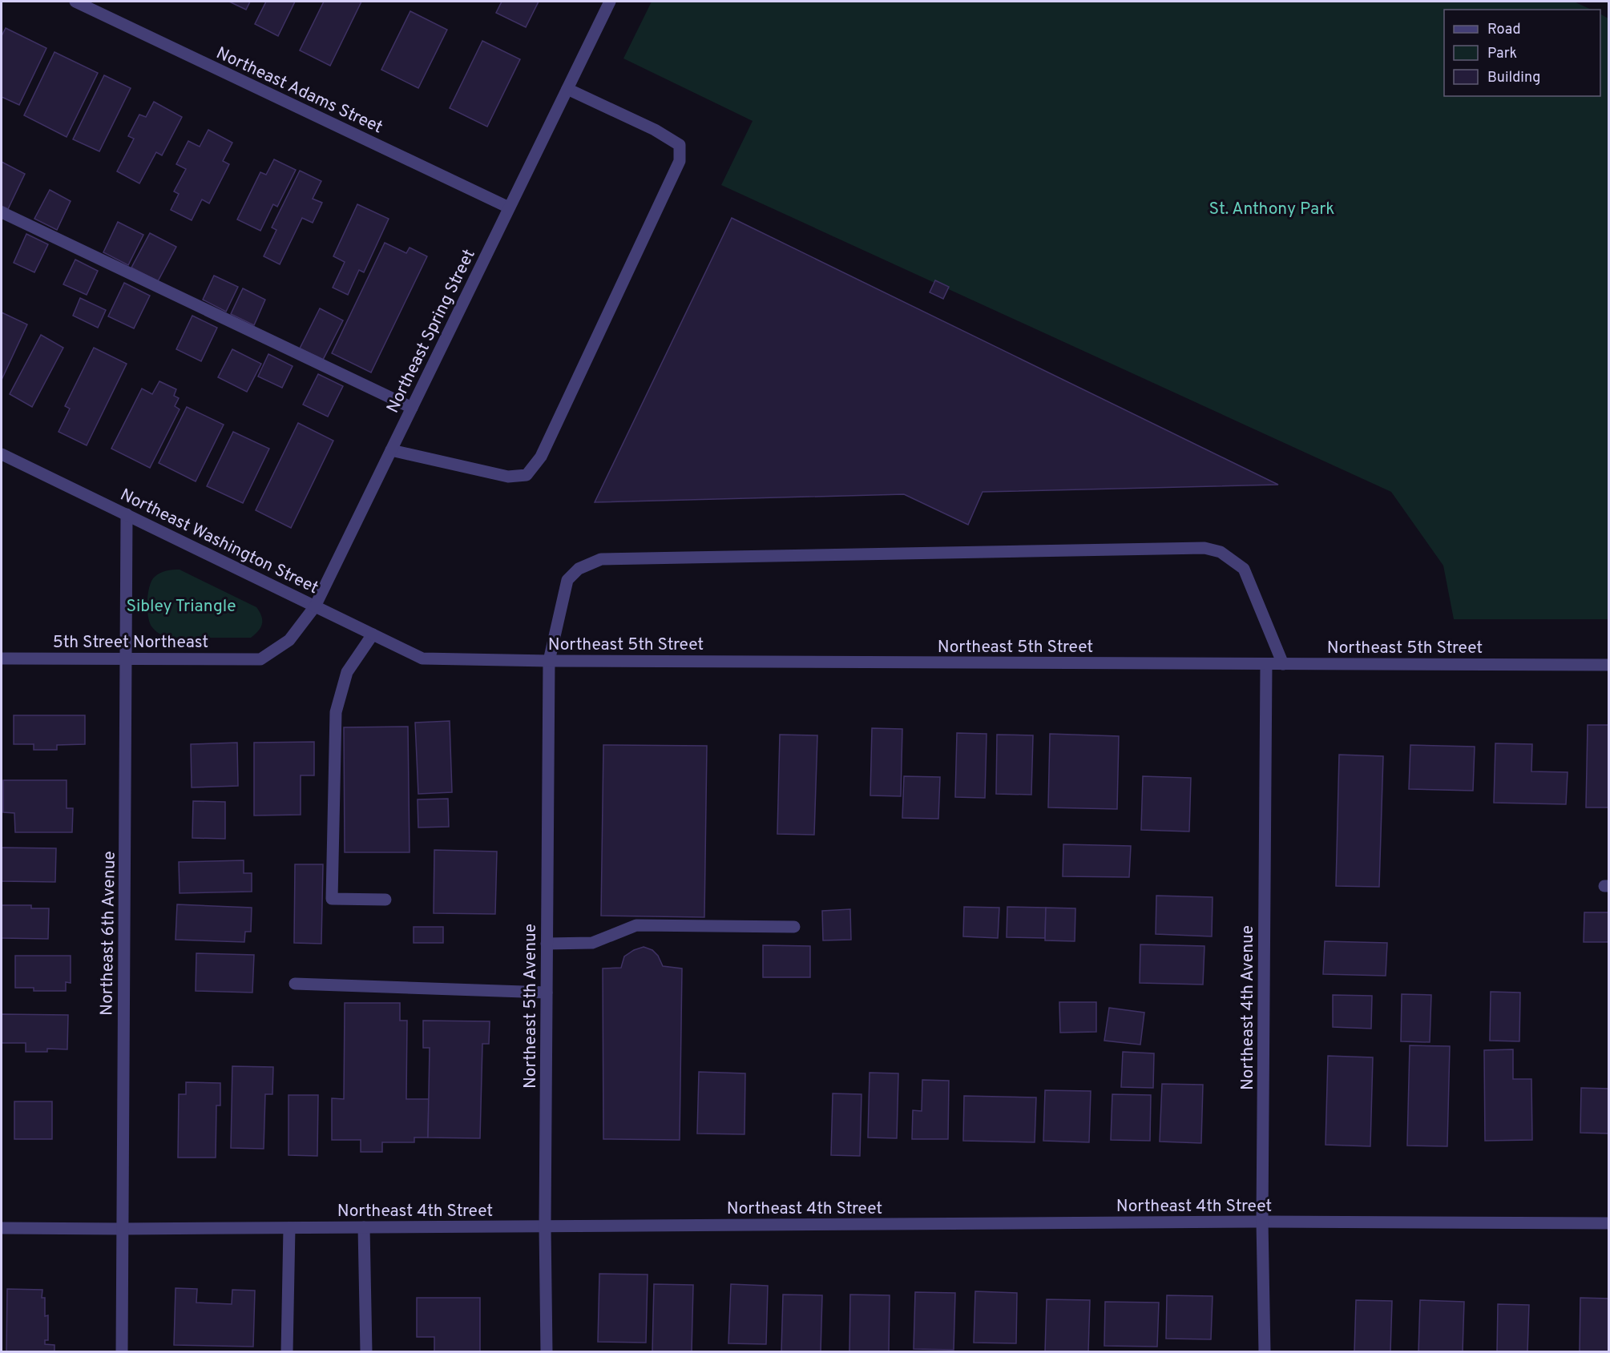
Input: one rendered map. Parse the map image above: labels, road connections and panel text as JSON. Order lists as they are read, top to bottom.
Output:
{
  "streets": {
    "street": [
      "Northeast Adams Street",
      "Northeast Spring Street",
      "Northeast Washington Street",
      "5th Street Northeast",
      "Northeast 5th Street",
      "Northeast 6th Avenue",
      "Northeast 5th Avenue",
      "Northeast 4th Avenue",
      "Northeast 4th Street"
    ]
  },
  "crossings": [
    ["Northeast Adams Street", "Northeast Spring Street"],
    ["Northeast Spring Street", "Northeast Washington Street"],
    ["Northeast Spring Street", "5th Street Northeast"],
    ["Northeast Washington Street", "Northeast 5th Street"],
    ["Northeast Washington Street", "Northeast 6th Avenue"],
    ["5th Street Northeast", "Northeast 6th Avenue"],
    ["Northeast 5th Street", "Northeast 5th Avenue"],
    ["Northeast 5th Street", "Northeast 4th Avenue"],
    ["Northeast 6th Avenue", "Northeast 4th Street"],
    ["Northeast 5th Avenue", "Northeast 4th Street"],
    ["Northeast 4th Avenue", "Northeast 4th Street"]
  ],
  "parks": ["St. Anthony Park", "Sibley Triangle"],
  "legend": ["Road", "Park", "Building"]
}
